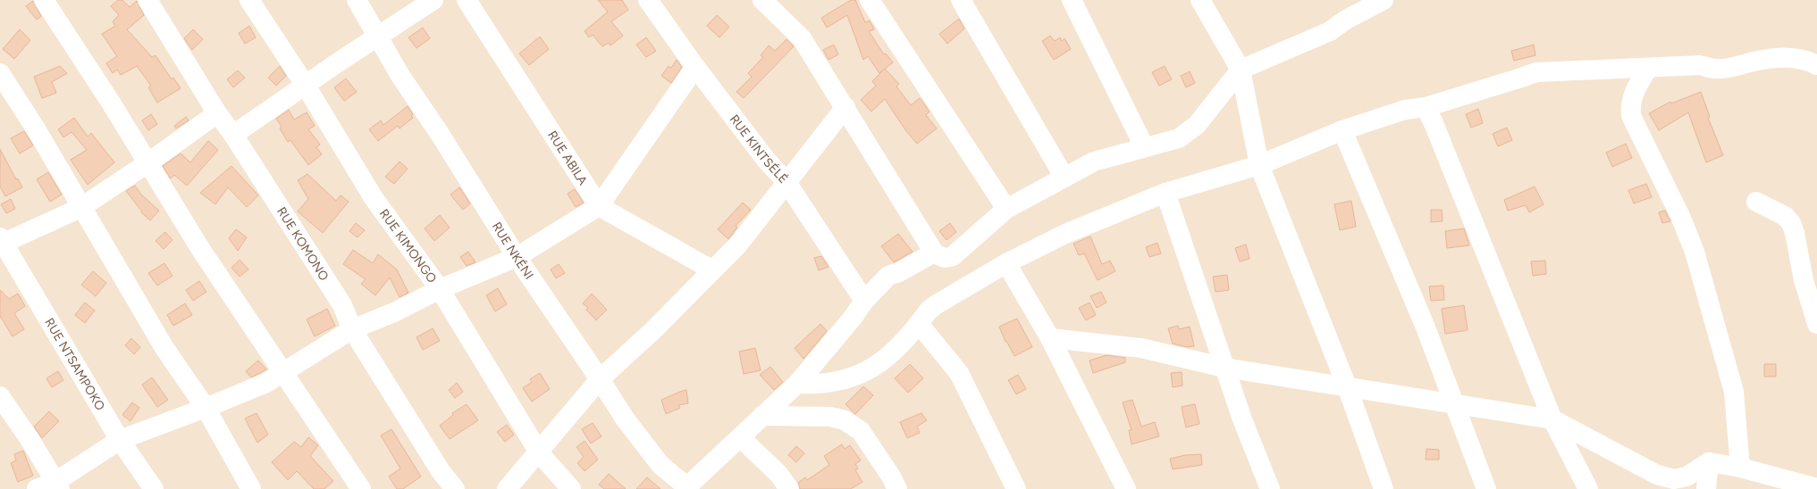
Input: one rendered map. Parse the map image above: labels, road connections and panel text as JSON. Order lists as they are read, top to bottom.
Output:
{
  "streets": {
    "street": [
      "RUE KINTSÉLÉ",
      "RUE ABILA",
      "RUE KOMONO",
      "RUE KIMONGO",
      "RUE NKÉNI",
      "RUE NTSAMPOKO"
    ]
  }
}
